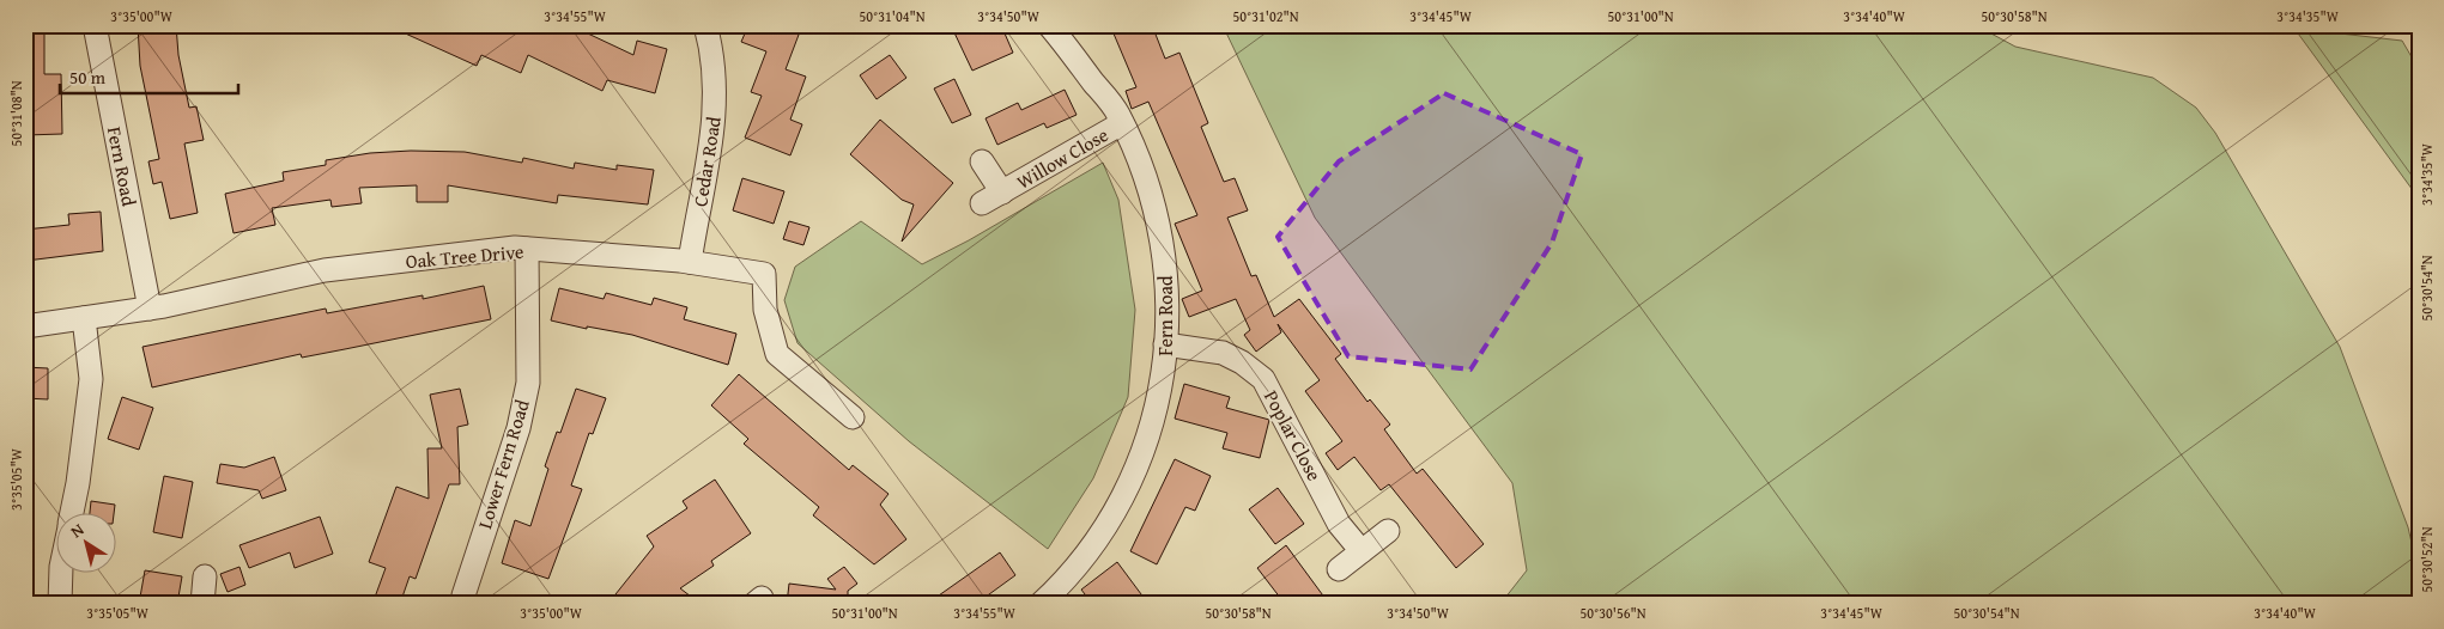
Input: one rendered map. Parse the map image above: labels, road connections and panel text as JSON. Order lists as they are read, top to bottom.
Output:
{
  "streets": {
    "street": [
      "Willow Close",
      "Cedar Road",
      "Fern Road",
      "Oak Tree Drive",
      "Poplar Close",
      "Lower Fern Road"
    ]
  },
  "crossings": [
    ["Willow Close", "Fern Road"],
    ["Cedar Road", "Oak Tree Drive"],
    ["Fern Road", "Oak Tree Drive"],
    ["Fern Road", "Poplar Close"],
    ["Oak Tree Drive", "Lower Fern Road"]
  ],
  "scale_bar": "50 m",
  "north": "top left",
  "coordinates": [
    "3°35'00\"W",
    "3°34'55\"W",
    "50°31'04\"N",
    "3°34'50\"W",
    "50°31'02\"N",
    "3°34'45\"W",
    "50°31'00\"N",
    "3°34'40\"W",
    "50°30'58\"N",
    "3°34'35\"W",
    "50°31'08\"N",
    "50°30'54\"N",
    "3°35'05\"W",
    "50°30'52\"N",
    "50°30'56\"N"
  ]
}
